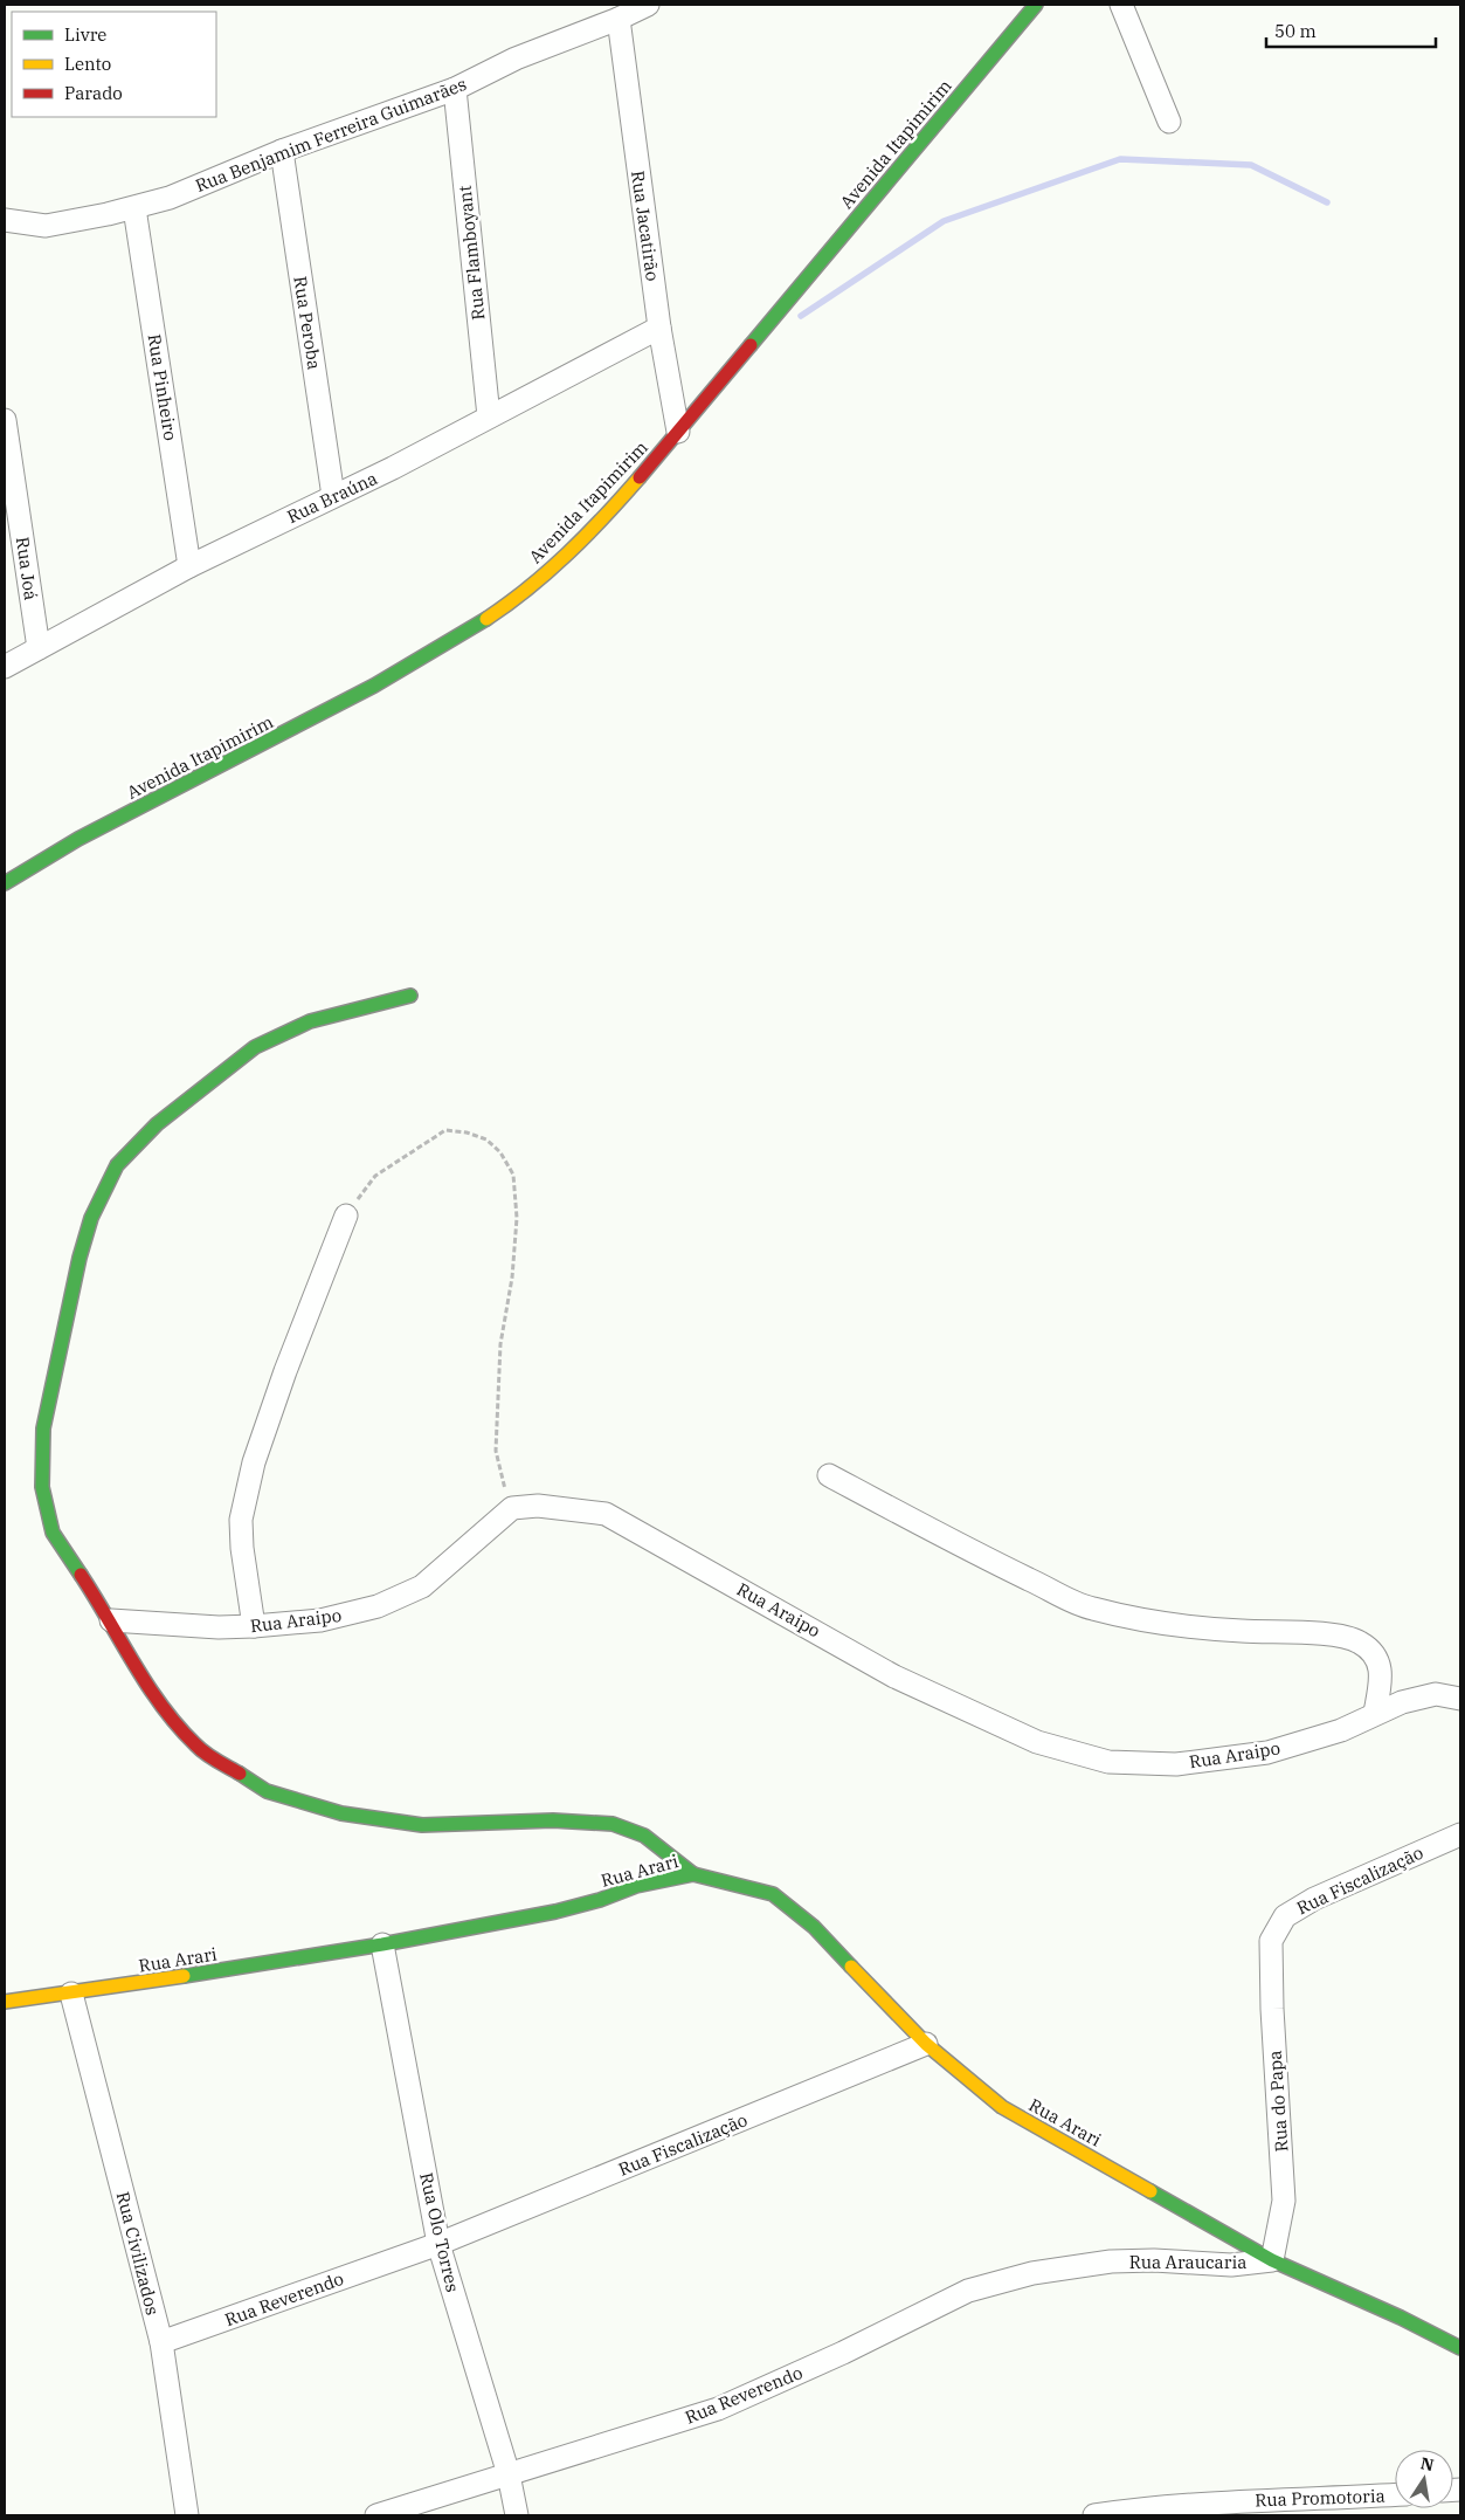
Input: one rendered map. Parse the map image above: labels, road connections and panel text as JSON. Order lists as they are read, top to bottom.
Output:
{
  "streets": {
    "street": [
      "Rua Benjamim Ferreira Guimarães",
      "Avenida Itapimirim",
      "Rua Jacatirão",
      "Rua Flamboyant",
      "Rua Peroba",
      "Rua Pinheiro",
      "Rua Braúna",
      "Rua Joá",
      "Rua Araipo",
      "Rua Arari",
      "Rua Fiscalização",
      "Rua do Papa",
      "Rua Olo Torres",
      "Rua Civilizados",
      "Rua Araucaria",
      "Rua Reverendo",
      "Rua Promotoria"
    ]
  },
  "crossings": [
    ["Rua Benjamim Ferreira Guimarães", "Rua Jacatirão"],
    ["Rua Benjamim Ferreira Guimarães", "Rua Flamboyant"],
    ["Rua Benjamim Ferreira Guimarães", "Rua Peroba"],
    ["Rua Benjamim Ferreira Guimarães", "Rua Pinheiro"],
    ["Avenida Itapimirim", "Rua Jacatirão"],
    ["Rua Jacatirão", "Rua Braúna"],
    ["Rua Flamboyant", "Rua Braúna"],
    ["Rua Peroba", "Rua Braúna"],
    ["Rua Pinheiro", "Rua Braúna"],
    ["Rua Braúna", "Rua Joá"],
    ["Rua Arari", "Rua Fiscalização"],
    ["Rua Arari", "Rua do Papa"],
    ["Rua Arari", "Rua Olo Torres"],
    ["Rua Arari", "Rua Civilizados"],
    ["Rua Arari", "Rua Araucaria"],
    ["Rua Fiscalização", "Rua do Papa"],
    ["Rua Fiscalização", "Rua Olo Torres"],
    ["Rua Fiscalização", "Rua Reverendo"],
    ["Rua do Papa", "Rua Araucaria"],
    ["Rua Olo Torres", "Rua Reverendo"],
    ["Rua Civilizados", "Rua Reverendo"],
    ["Rua Araucaria", "Rua Reverendo"]
  ],
  "legend": ["Livre", "Lento", "Parado"],
  "scale_bar": "50 m",
  "north": "top"
}
